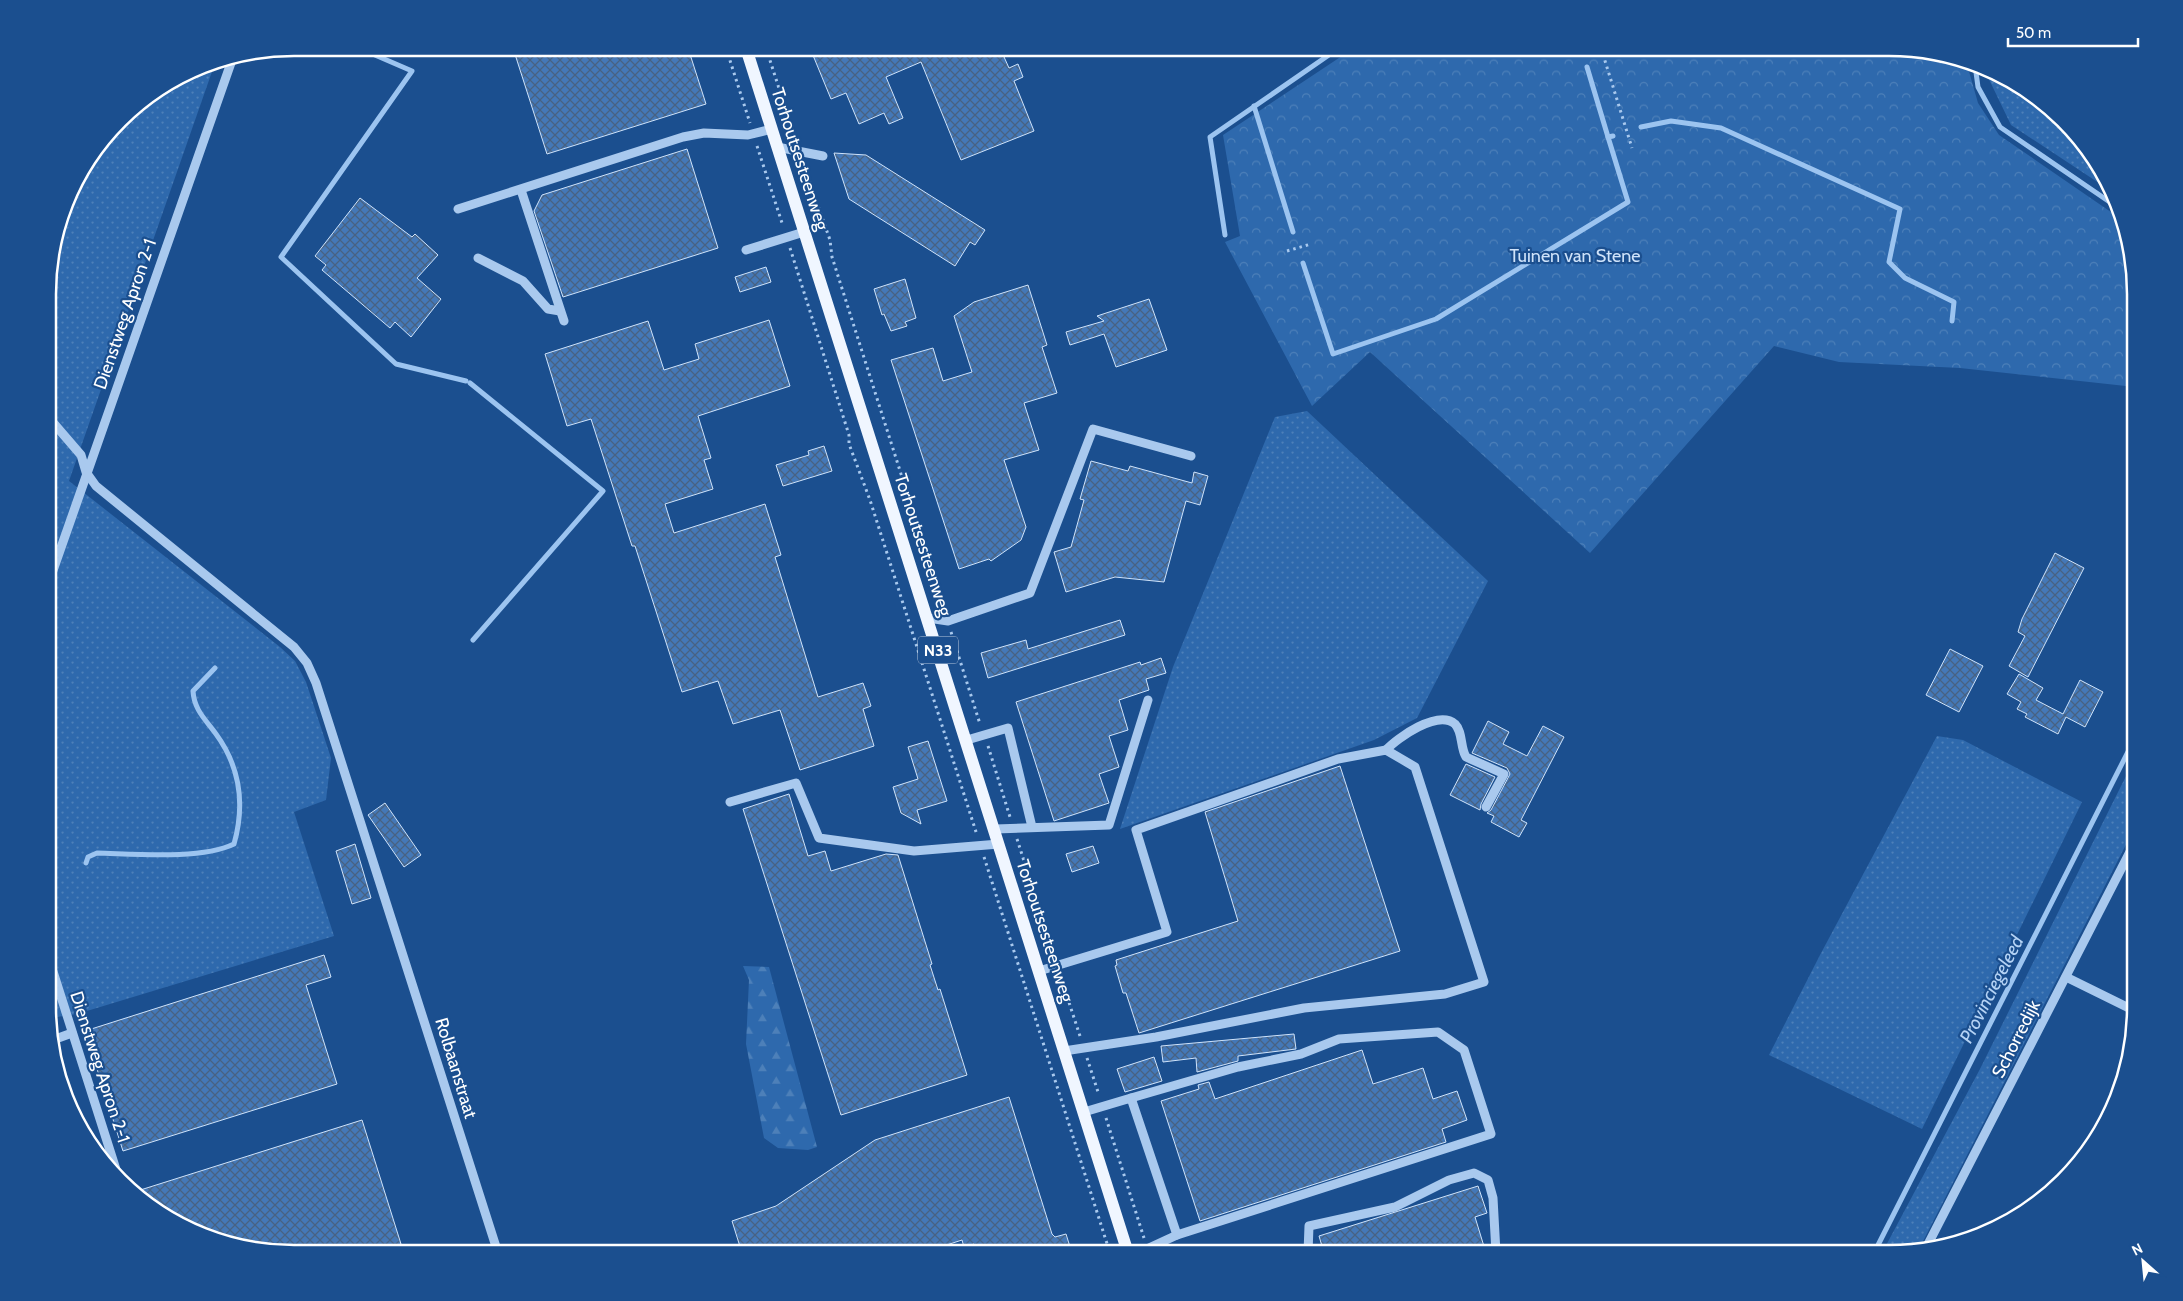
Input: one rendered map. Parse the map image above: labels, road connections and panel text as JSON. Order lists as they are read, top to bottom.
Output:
{
  "streets": {
    "main road": ["Torhoutsesteenweg", "N33"],
    "street": ["Dienstweg Apron 2-1", "Schorredijk", "Rolbaanstraat"]
  },
  "crossings": [
    ["Dienstweg Apron 2-1", "Rolbaanstraat"]
  ],
  "water": ["Provinciegeleed"],
  "parks": ["Tuinen van Stene"],
  "scale_bar": "50 m",
  "north": "top left"
}
